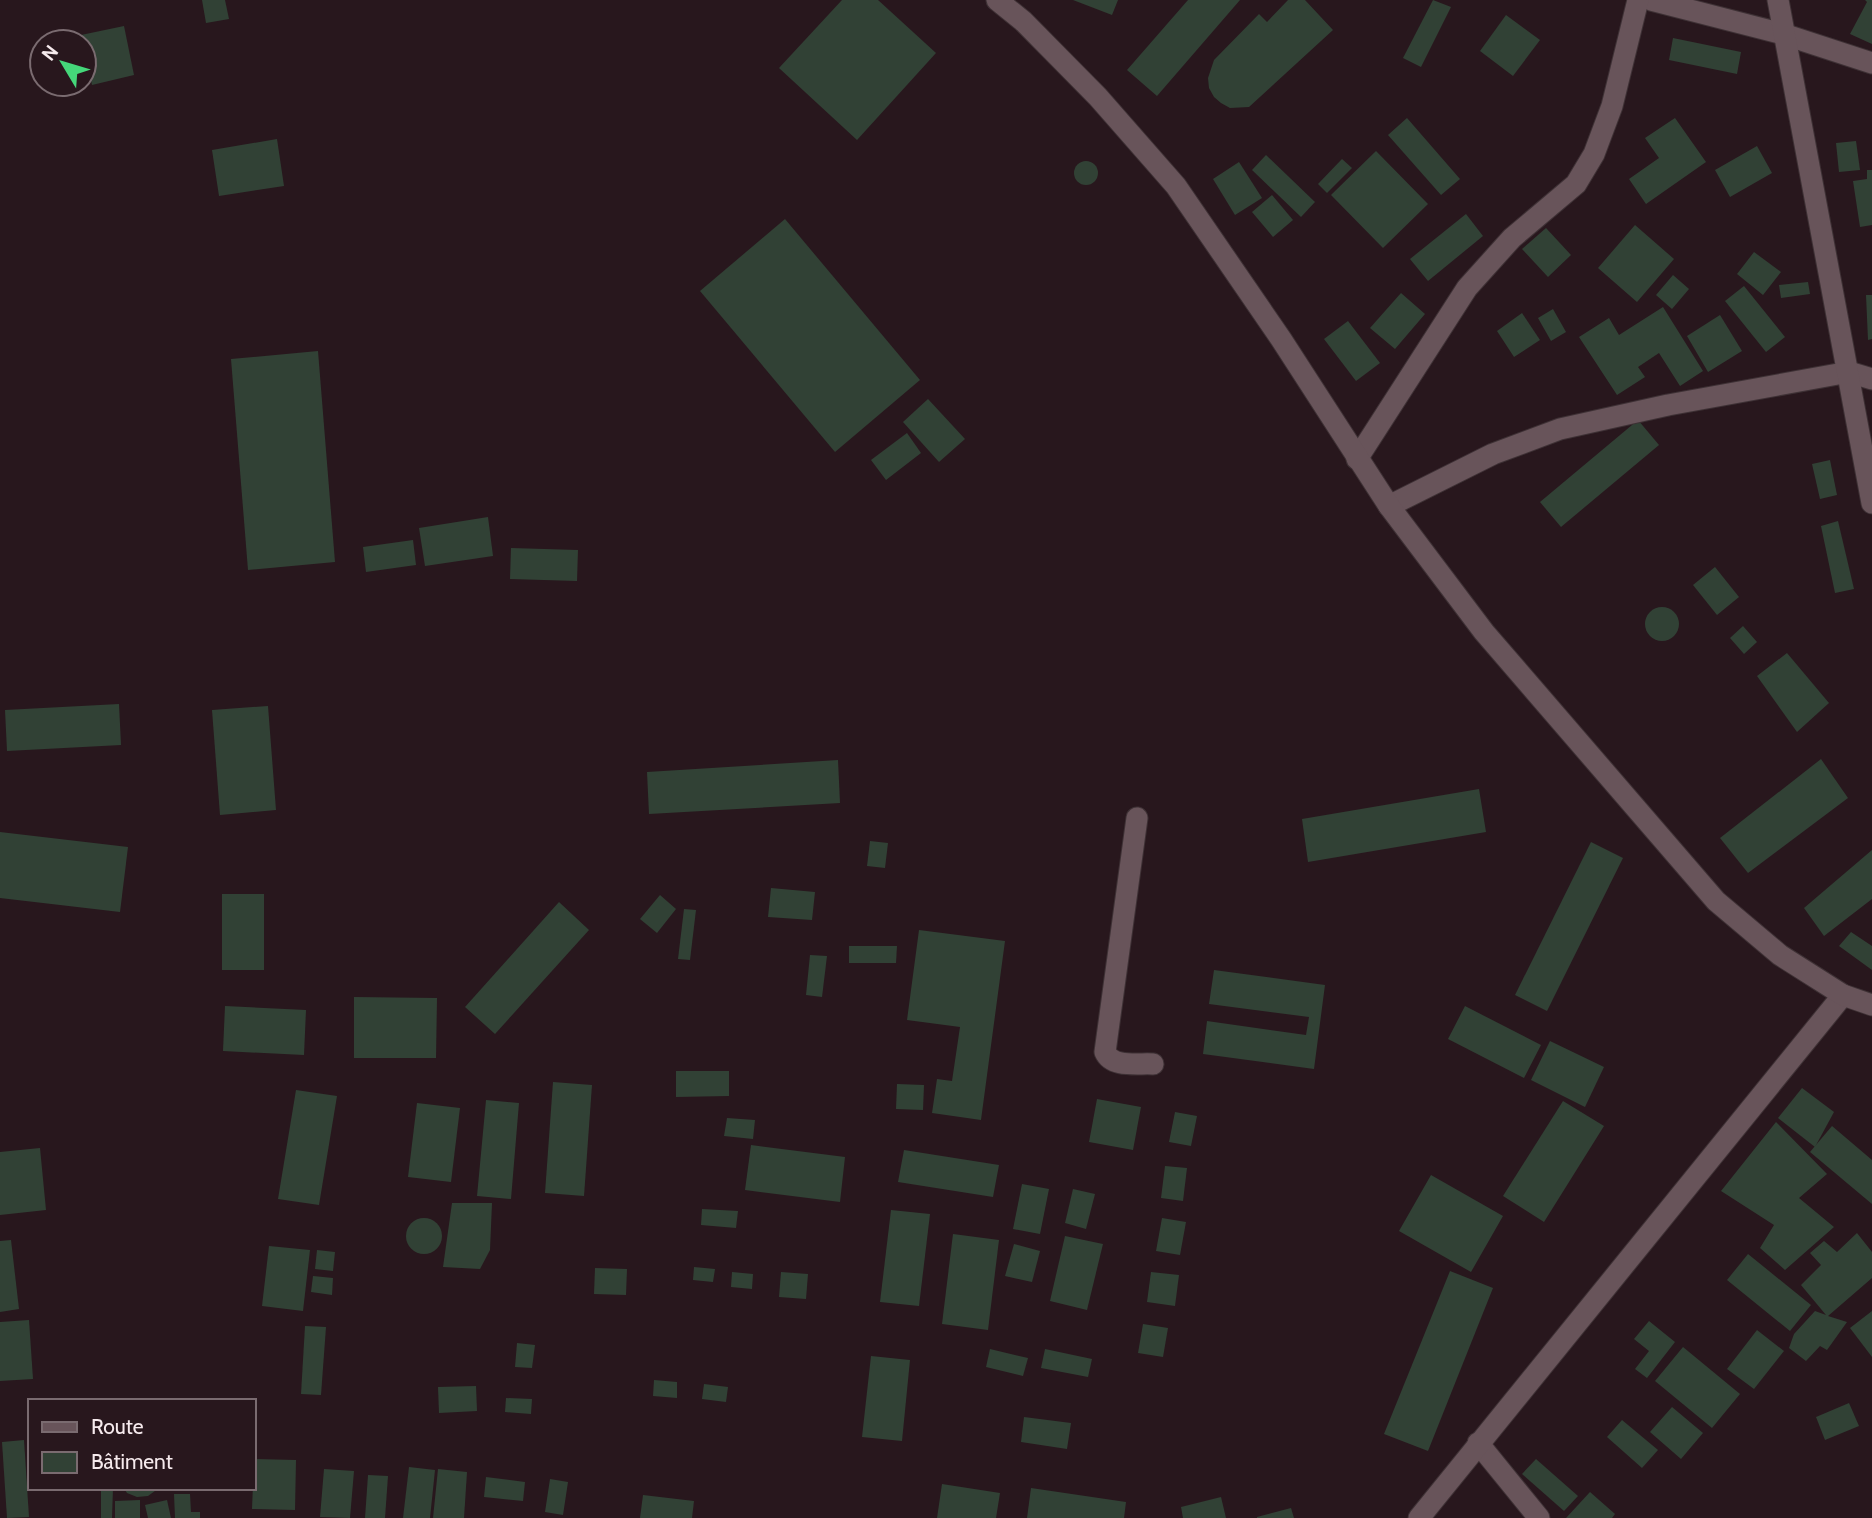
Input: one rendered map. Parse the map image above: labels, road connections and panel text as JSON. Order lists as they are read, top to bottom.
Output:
{
  "legend": ["Route", "Bâtiment"],
  "north": "top left"
}
